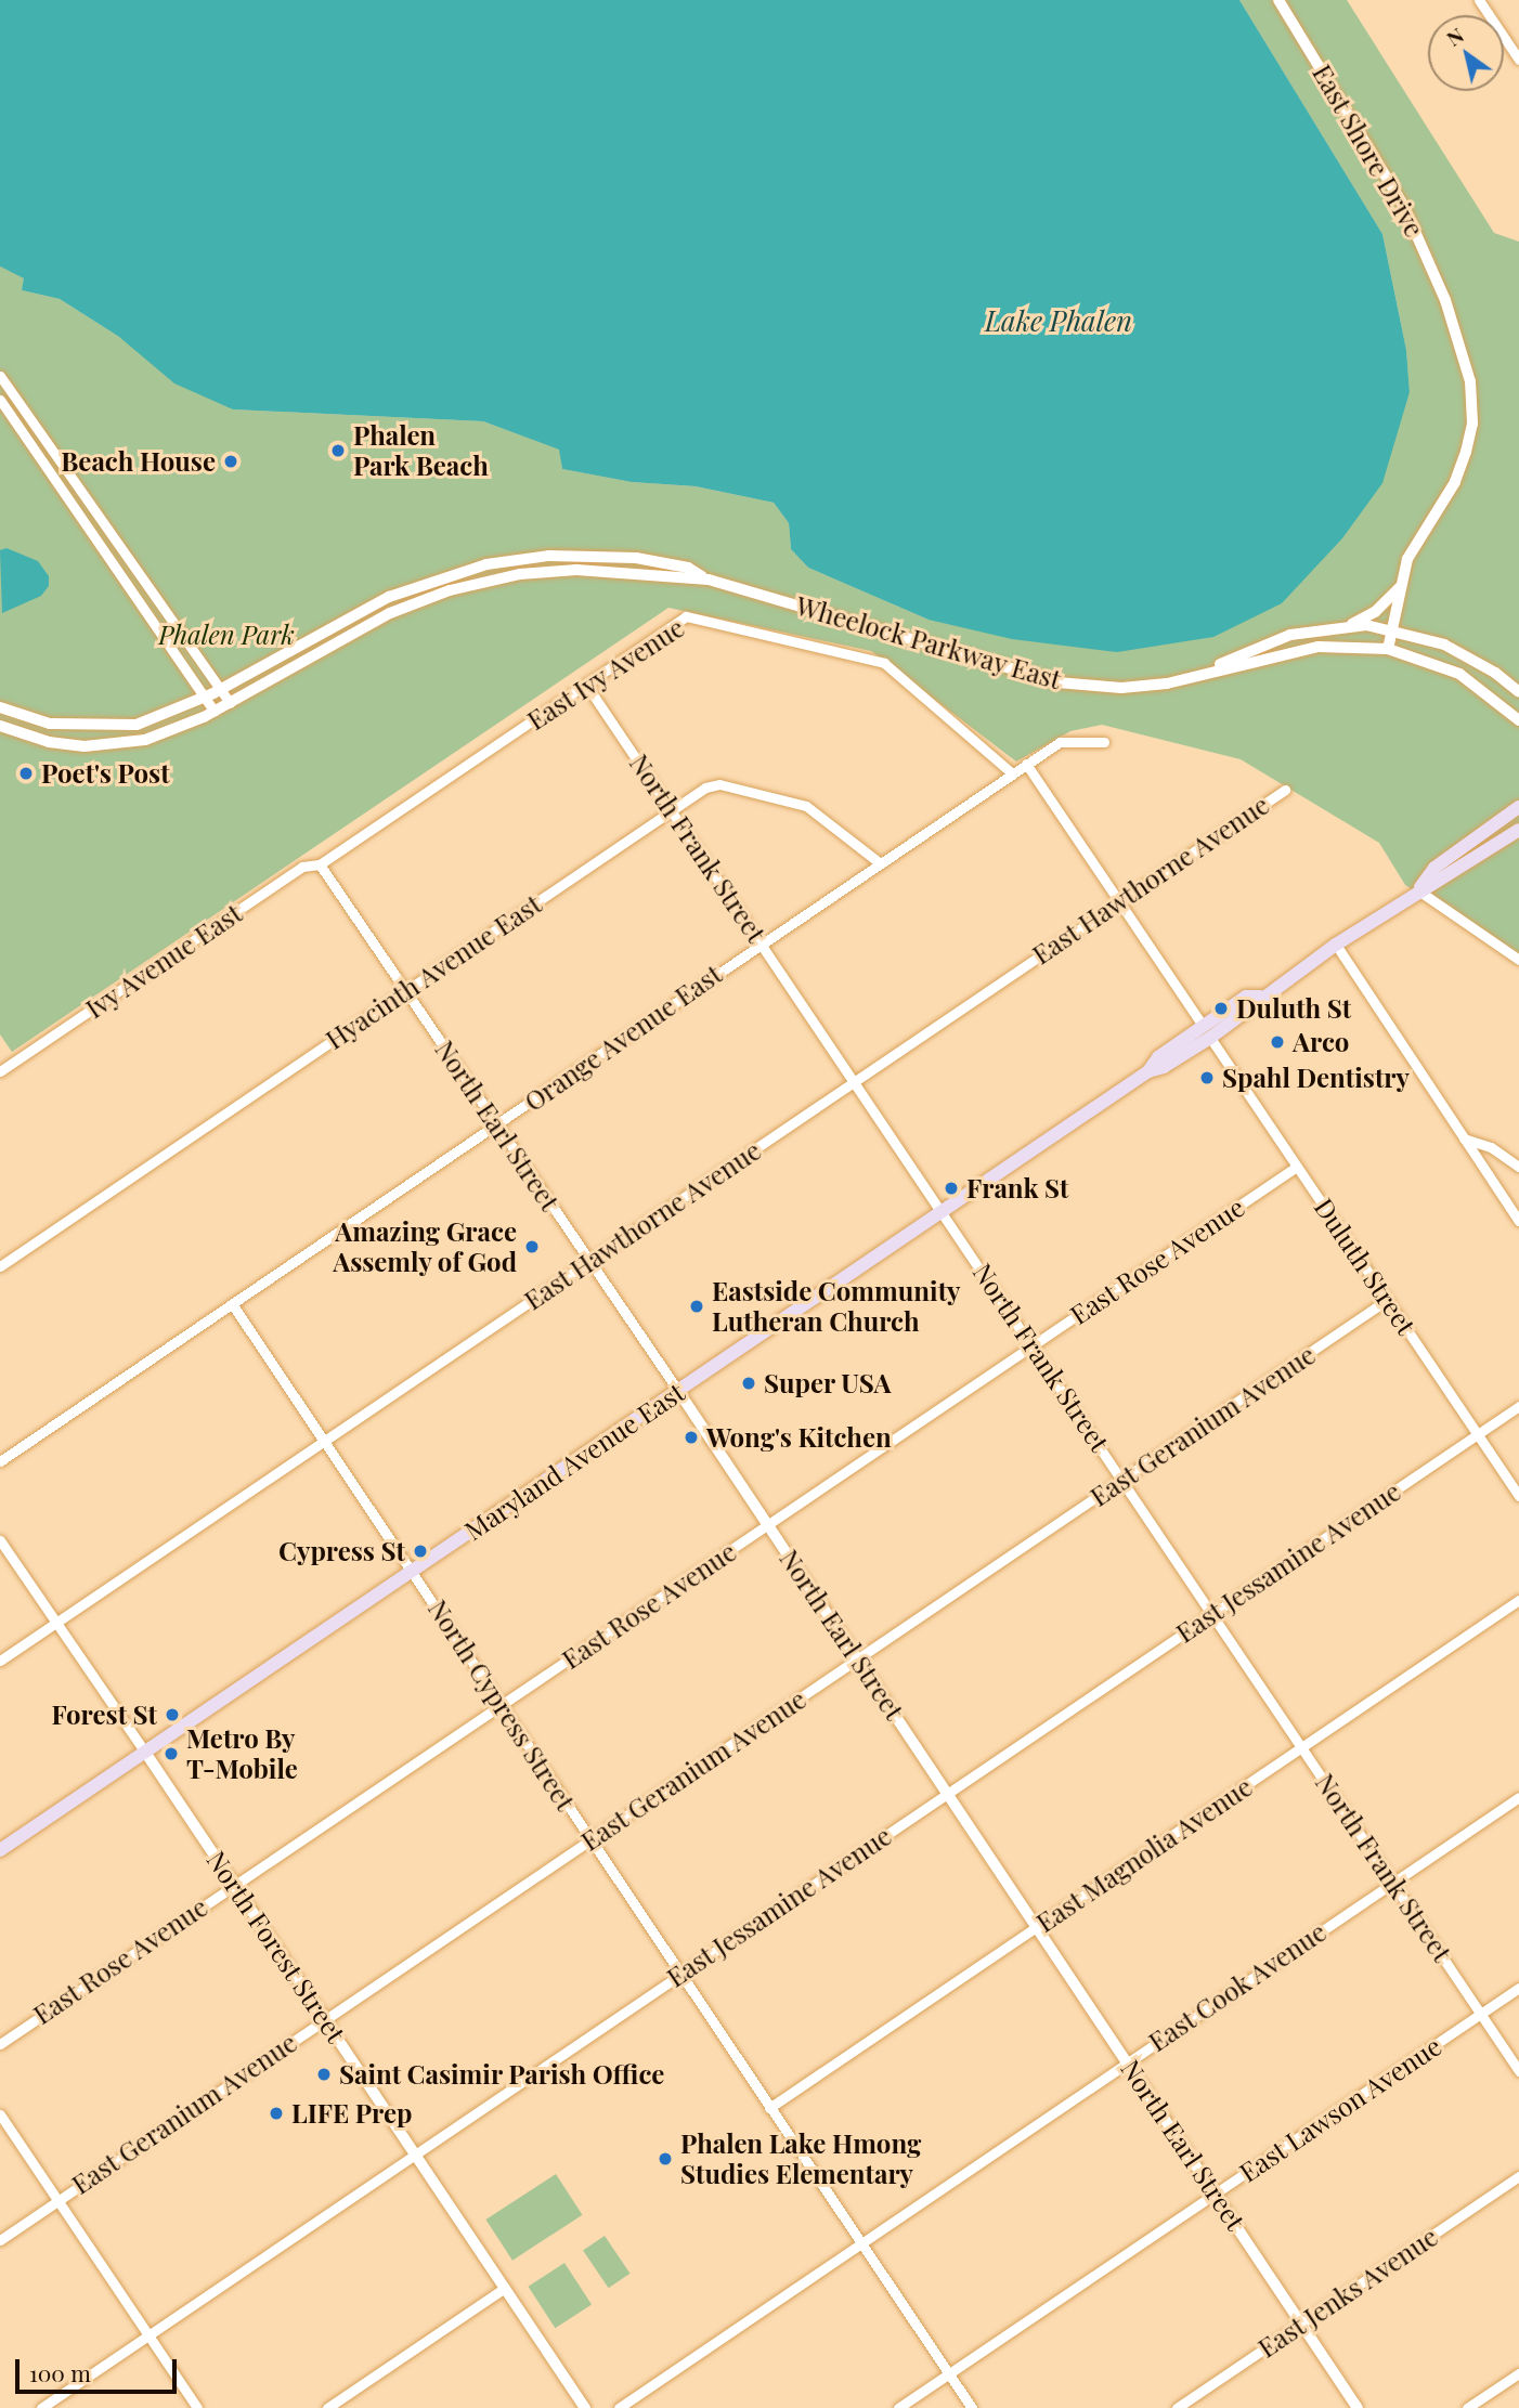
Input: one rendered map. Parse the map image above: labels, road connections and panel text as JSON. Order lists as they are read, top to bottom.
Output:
{
  "streets": {
    "main road": ["Maryland Avenue East"],
    "street": [
      "East Shore Drive",
      "Wheelock Parkway East",
      "East Ivy Avenue",
      "North Frank Street",
      "East Hawthorne Avenue",
      "Ivy Avenue East",
      "Hyacinth Avenue East",
      "Orange Avenue East",
      "North Earl Street",
      "East Rose Avenue",
      "Duluth Street",
      "East Geranium Avenue",
      "East Jessamine Avenue",
      "North Cypress Street",
      "East Magnolia Avenue",
      "North Forest Street",
      "East Cook Avenue",
      "East Lawson Avenue",
      "East Jenks Avenue"
    ]
  },
  "crossings": [
    ["East Shore Drive", "Wheelock Parkway East"],
    ["East Ivy Avenue", "North Frank Street"],
    ["East Ivy Avenue", "Ivy Avenue East"],
    ["East Ivy Avenue", "Orange Avenue East"],
    ["North Frank Street", "East Hawthorne Avenue"],
    ["North Frank Street", "Hyacinth Avenue East"],
    ["North Frank Street", "Orange Avenue East"],
    ["North Frank Street", "East Rose Avenue"],
    ["North Frank Street", "East Geranium Avenue"],
    ["North Frank Street", "Maryland Avenue East"],
    ["North Frank Street", "East Jessamine Avenue"],
    ["North Frank Street", "East Magnolia Avenue"],
    ["North Frank Street", "East Cook Avenue"],
    ["North Frank Street", "East Lawson Avenue"],
    ["East Hawthorne Avenue", "North Earl Street"],
    ["East Hawthorne Avenue", "Duluth Street"],
    ["East Hawthorne Avenue", "North Cypress Street"],
    ["Ivy Avenue East", "North Earl Street"],
    ["Hyacinth Avenue East", "Orange Avenue East"],
    ["Hyacinth Avenue East", "North Earl Street"],
    ["Orange Avenue East", "North Earl Street"],
    ["Orange Avenue East", "Duluth Street"],
    ["Orange Avenue East", "North Cypress Street"],
    ["North Earl Street", "East Rose Avenue"],
    ["North Earl Street", "East Geranium Avenue"],
    ["North Earl Street", "Maryland Avenue East"],
    ["North Earl Street", "East Jessamine Avenue"],
    ["North Earl Street", "East Magnolia Avenue"],
    ["North Earl Street", "East Cook Avenue"],
    ["North Earl Street", "East Lawson Avenue"],
    ["North Earl Street", "East Jenks Avenue"],
    ["East Rose Avenue", "Duluth Street"],
    ["East Rose Avenue", "North Cypress Street"],
    ["East Rose Avenue", "North Forest Street"],
    ["Duluth Street", "East Geranium Avenue"],
    ["Duluth Street", "Maryland Avenue East"],
    ["Duluth Street", "East Jessamine Avenue"],
    ["East Geranium Avenue", "North Cypress Street"],
    ["East Geranium Avenue", "North Forest Street"],
    ["Maryland Avenue East", "North Cypress Street"],
    ["Maryland Avenue East", "North Forest Street"],
    ["East Jessamine Avenue", "North Cypress Street"],
    ["East Jessamine Avenue", "North Forest Street"],
    ["North Cypress Street", "East Magnolia Avenue"],
    ["North Cypress Street", "East Cook Avenue"],
    ["North Cypress Street", "East Lawson Avenue"]
  ],
  "water": ["Lake Phalen"],
  "parks": ["Phalen Park"],
  "places": [
    "Phalen Park Beach",
    "Beach House",
    "Poet's Post",
    "Duluth St",
    "Arco",
    "Spahl Dentistry",
    "Frank St",
    "Amazing Grace Assemly of God",
    "Eastside Community Lutheran Church",
    "Super USA",
    "Wong's Kitchen",
    "Cypress St",
    "Forest St",
    "Metro By T-Mobile",
    "Saint Casimir Parish Office",
    "LIFE Prep",
    "Phalen Lake Hmong Studies Elementary"
  ],
  "scale_bar": "100 m",
  "north": "top left"
}
